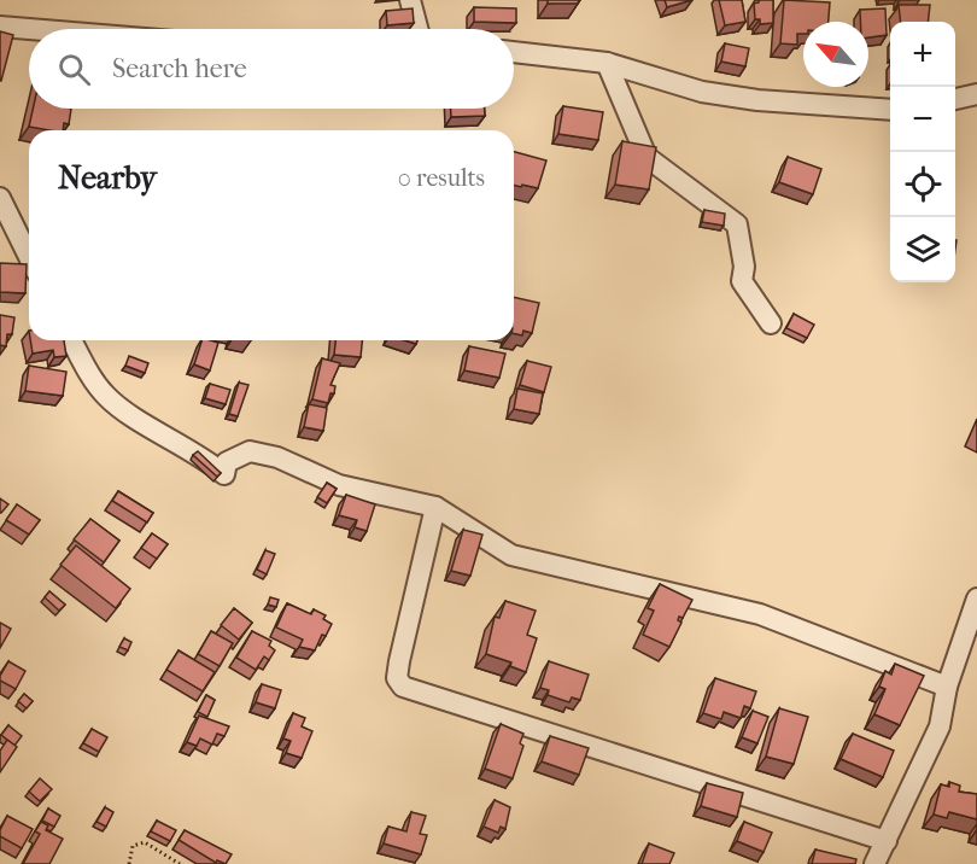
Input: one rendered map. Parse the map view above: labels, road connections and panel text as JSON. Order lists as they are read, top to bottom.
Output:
{
  "north": "top left",
  "page": {
    "map_buttons": ["+", "−"],
    "search": "Search here",
    "heading": ["Nearby", "0 results"]
  }
}
